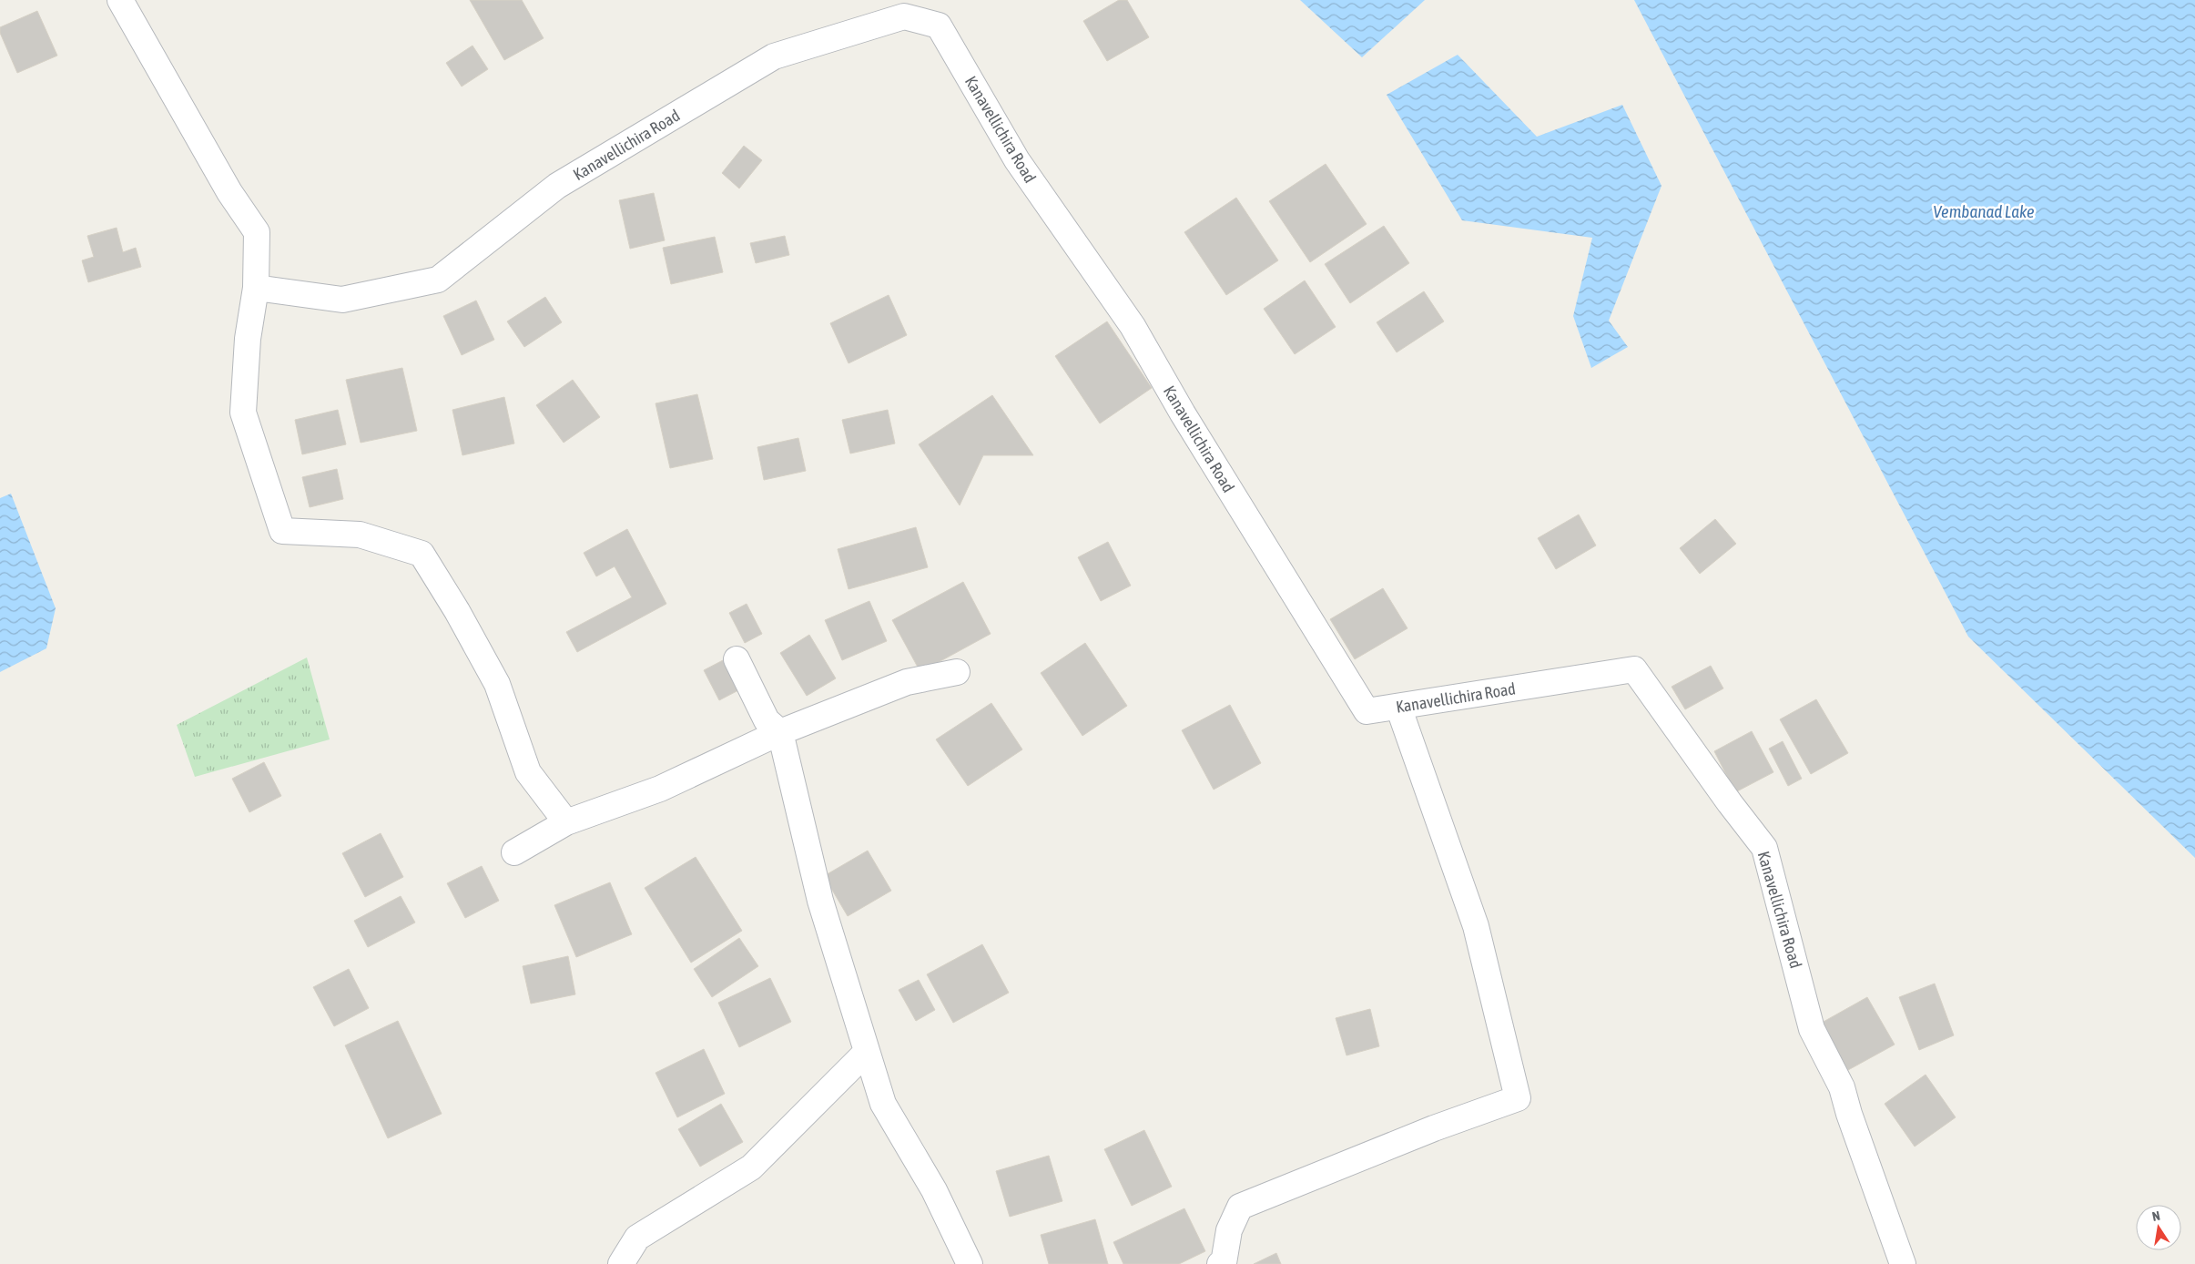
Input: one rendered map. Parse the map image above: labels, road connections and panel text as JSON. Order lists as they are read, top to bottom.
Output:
{
  "streets": {
    "street": ["Kanavellichira Road"]
  },
  "water": ["Vembanad Lake"],
  "north": "top"
}
